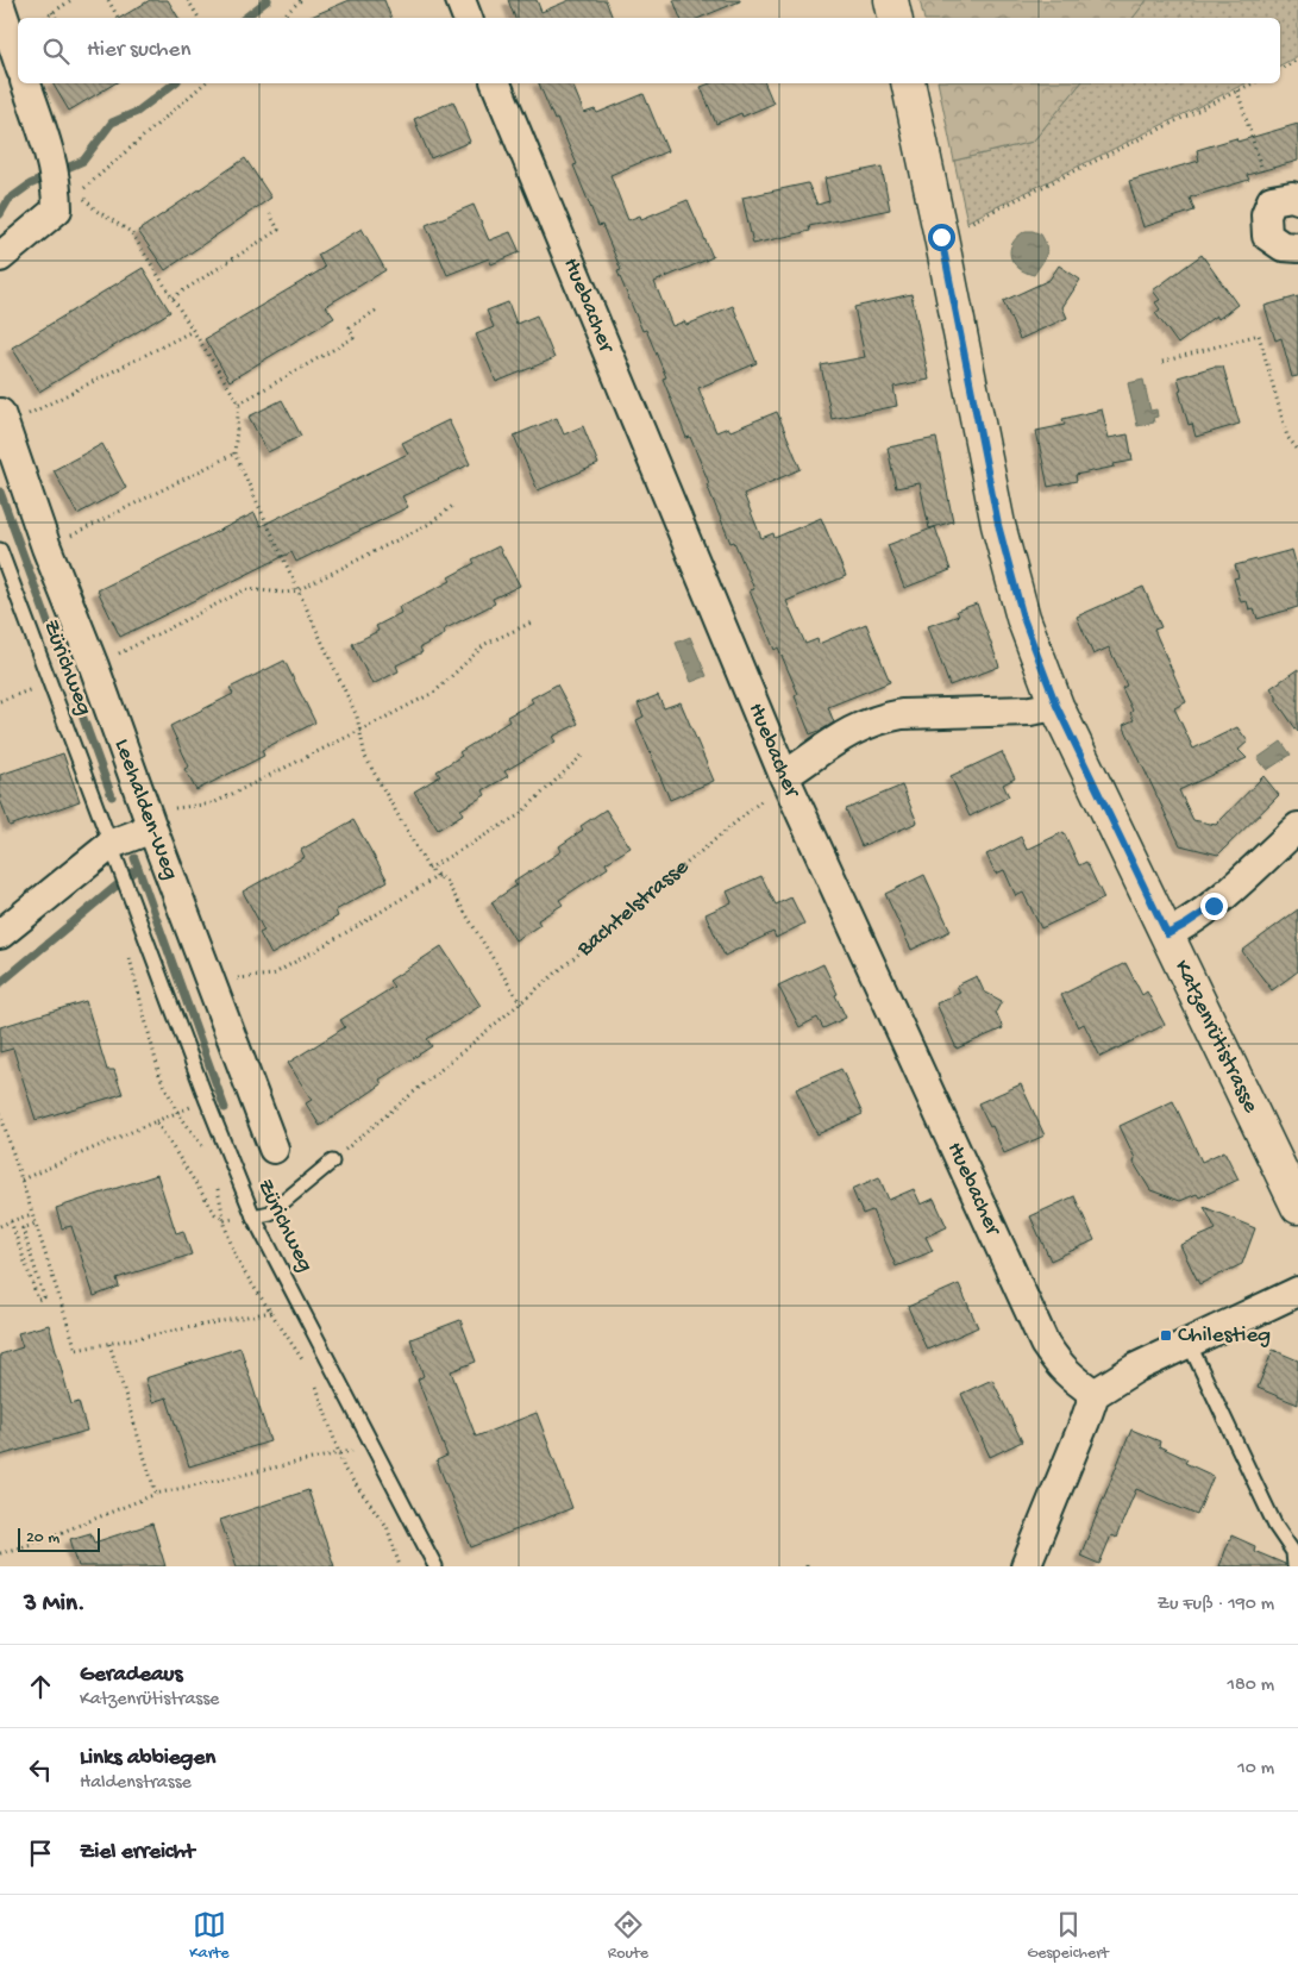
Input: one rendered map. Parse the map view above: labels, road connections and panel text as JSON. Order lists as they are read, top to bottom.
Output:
{
  "streets": {
    "street": ["Huebacher", "Leehalden-Weg", "Katzenrütistrasse"],
    "lane": ["Zürichweg"],
    "path": ["Bachtelstrasse"]
  },
  "crossings": [
    ["Huebacher", "Bachtelstrasse"]
  ],
  "places": {
    "transit": ["Chilestieg"]
  },
  "scale_bar": "20 m",
  "page": {
    "search": "Hier suchen",
    "scale": "20 m",
    "heading": ["3 Min.", "Zu Fuß · 190 m"],
    "list": [
      ["Geradeaus", "Katzenrütistrasse", "180 m"],
      ["Links abbiegen", "Haldenstrasse", "10 m"],
      "Ziel erreicht"
    ],
    "nav": ["Karte", "Route", "Gespeichert"]
  }
}
